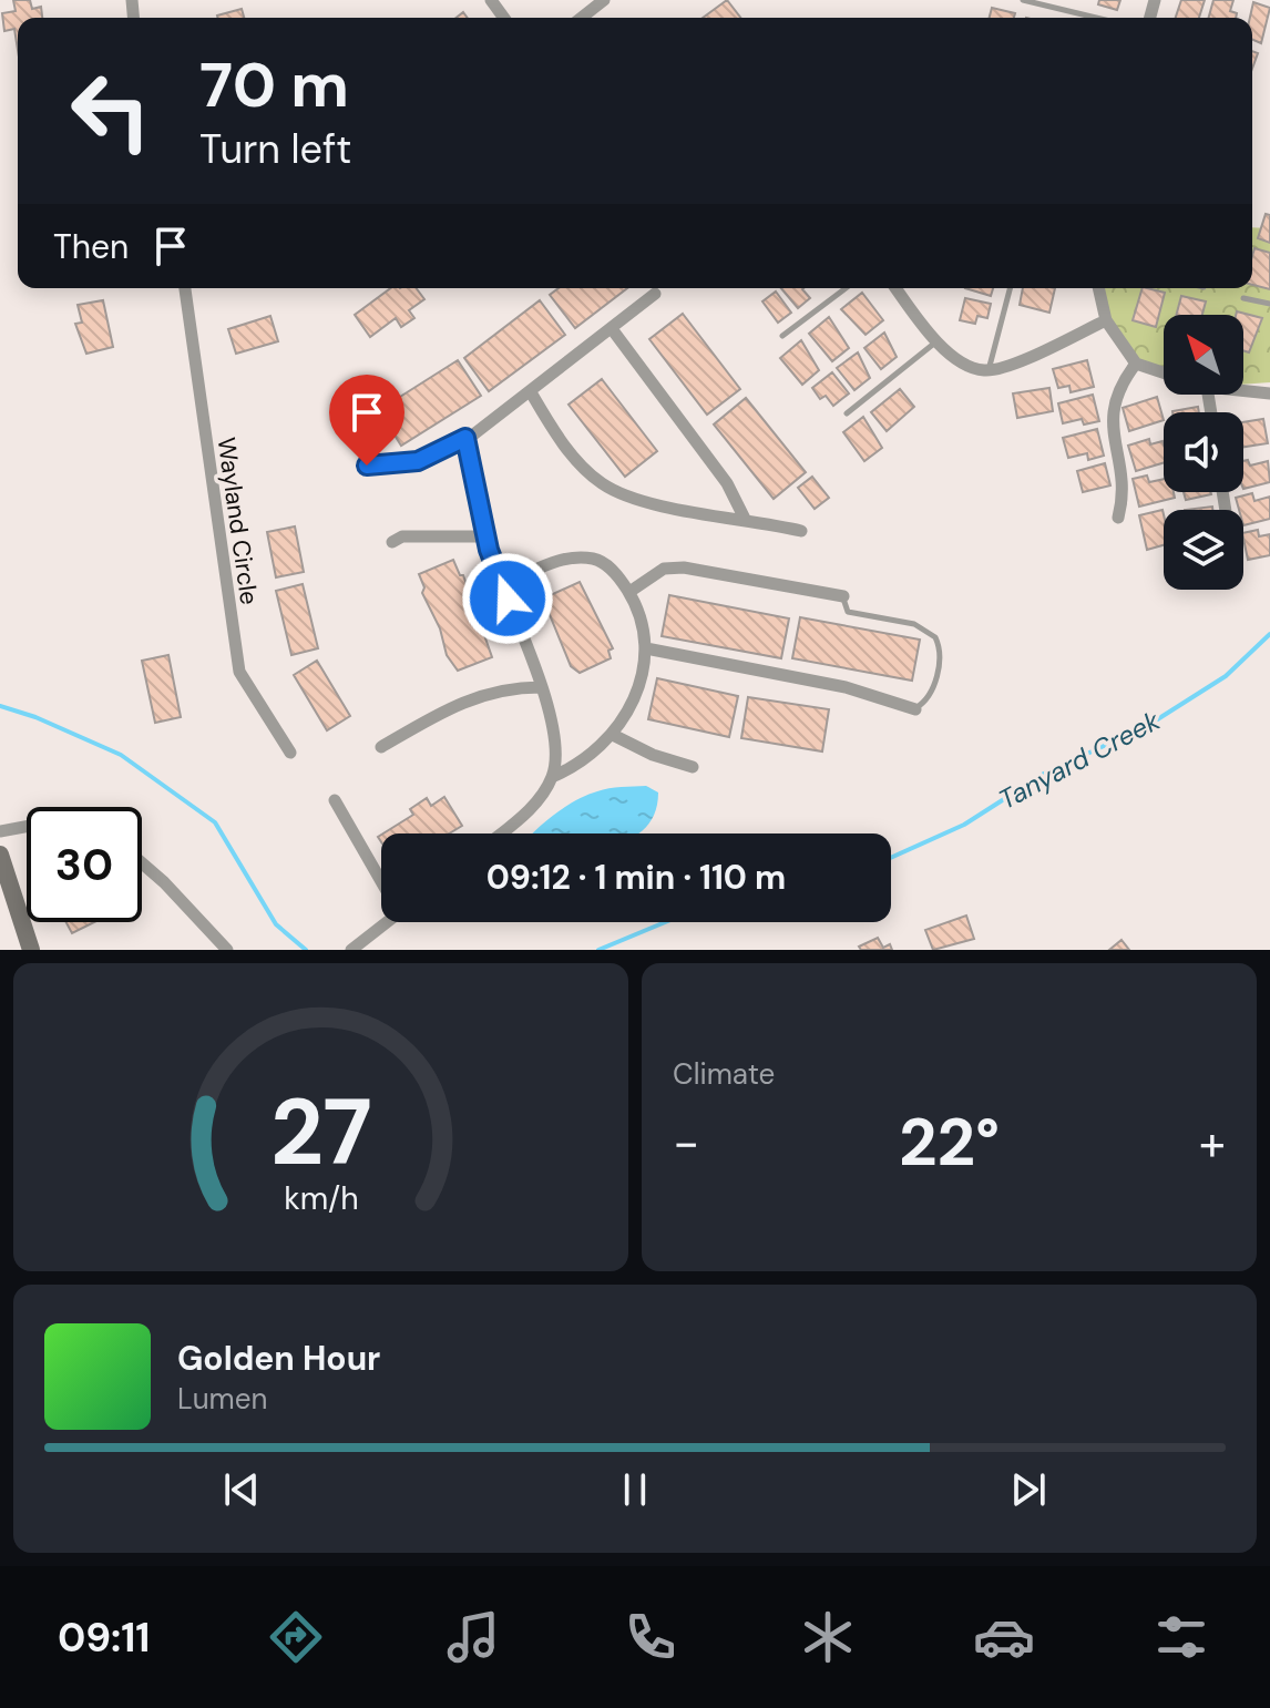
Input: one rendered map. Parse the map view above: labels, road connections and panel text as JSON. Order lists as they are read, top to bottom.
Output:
{
  "streets": {
    "street": ["Wayland Circle"]
  },
  "water": ["Tanyard Creek"],
  "north": "top left",
  "page": {
    "turn": ["70 m", "Turn left"],
    "then": "Then",
    "limit": "30",
    "trip": "09:12 · 1 min · 110 m",
    "tile": "Climate",
    "heat": ["−", "22°", "+"],
    "song": ["Golden Hour", "Lumen"],
    "tabs": "09:11",
    "gauge": ["27", "km/h"]
  }
}
